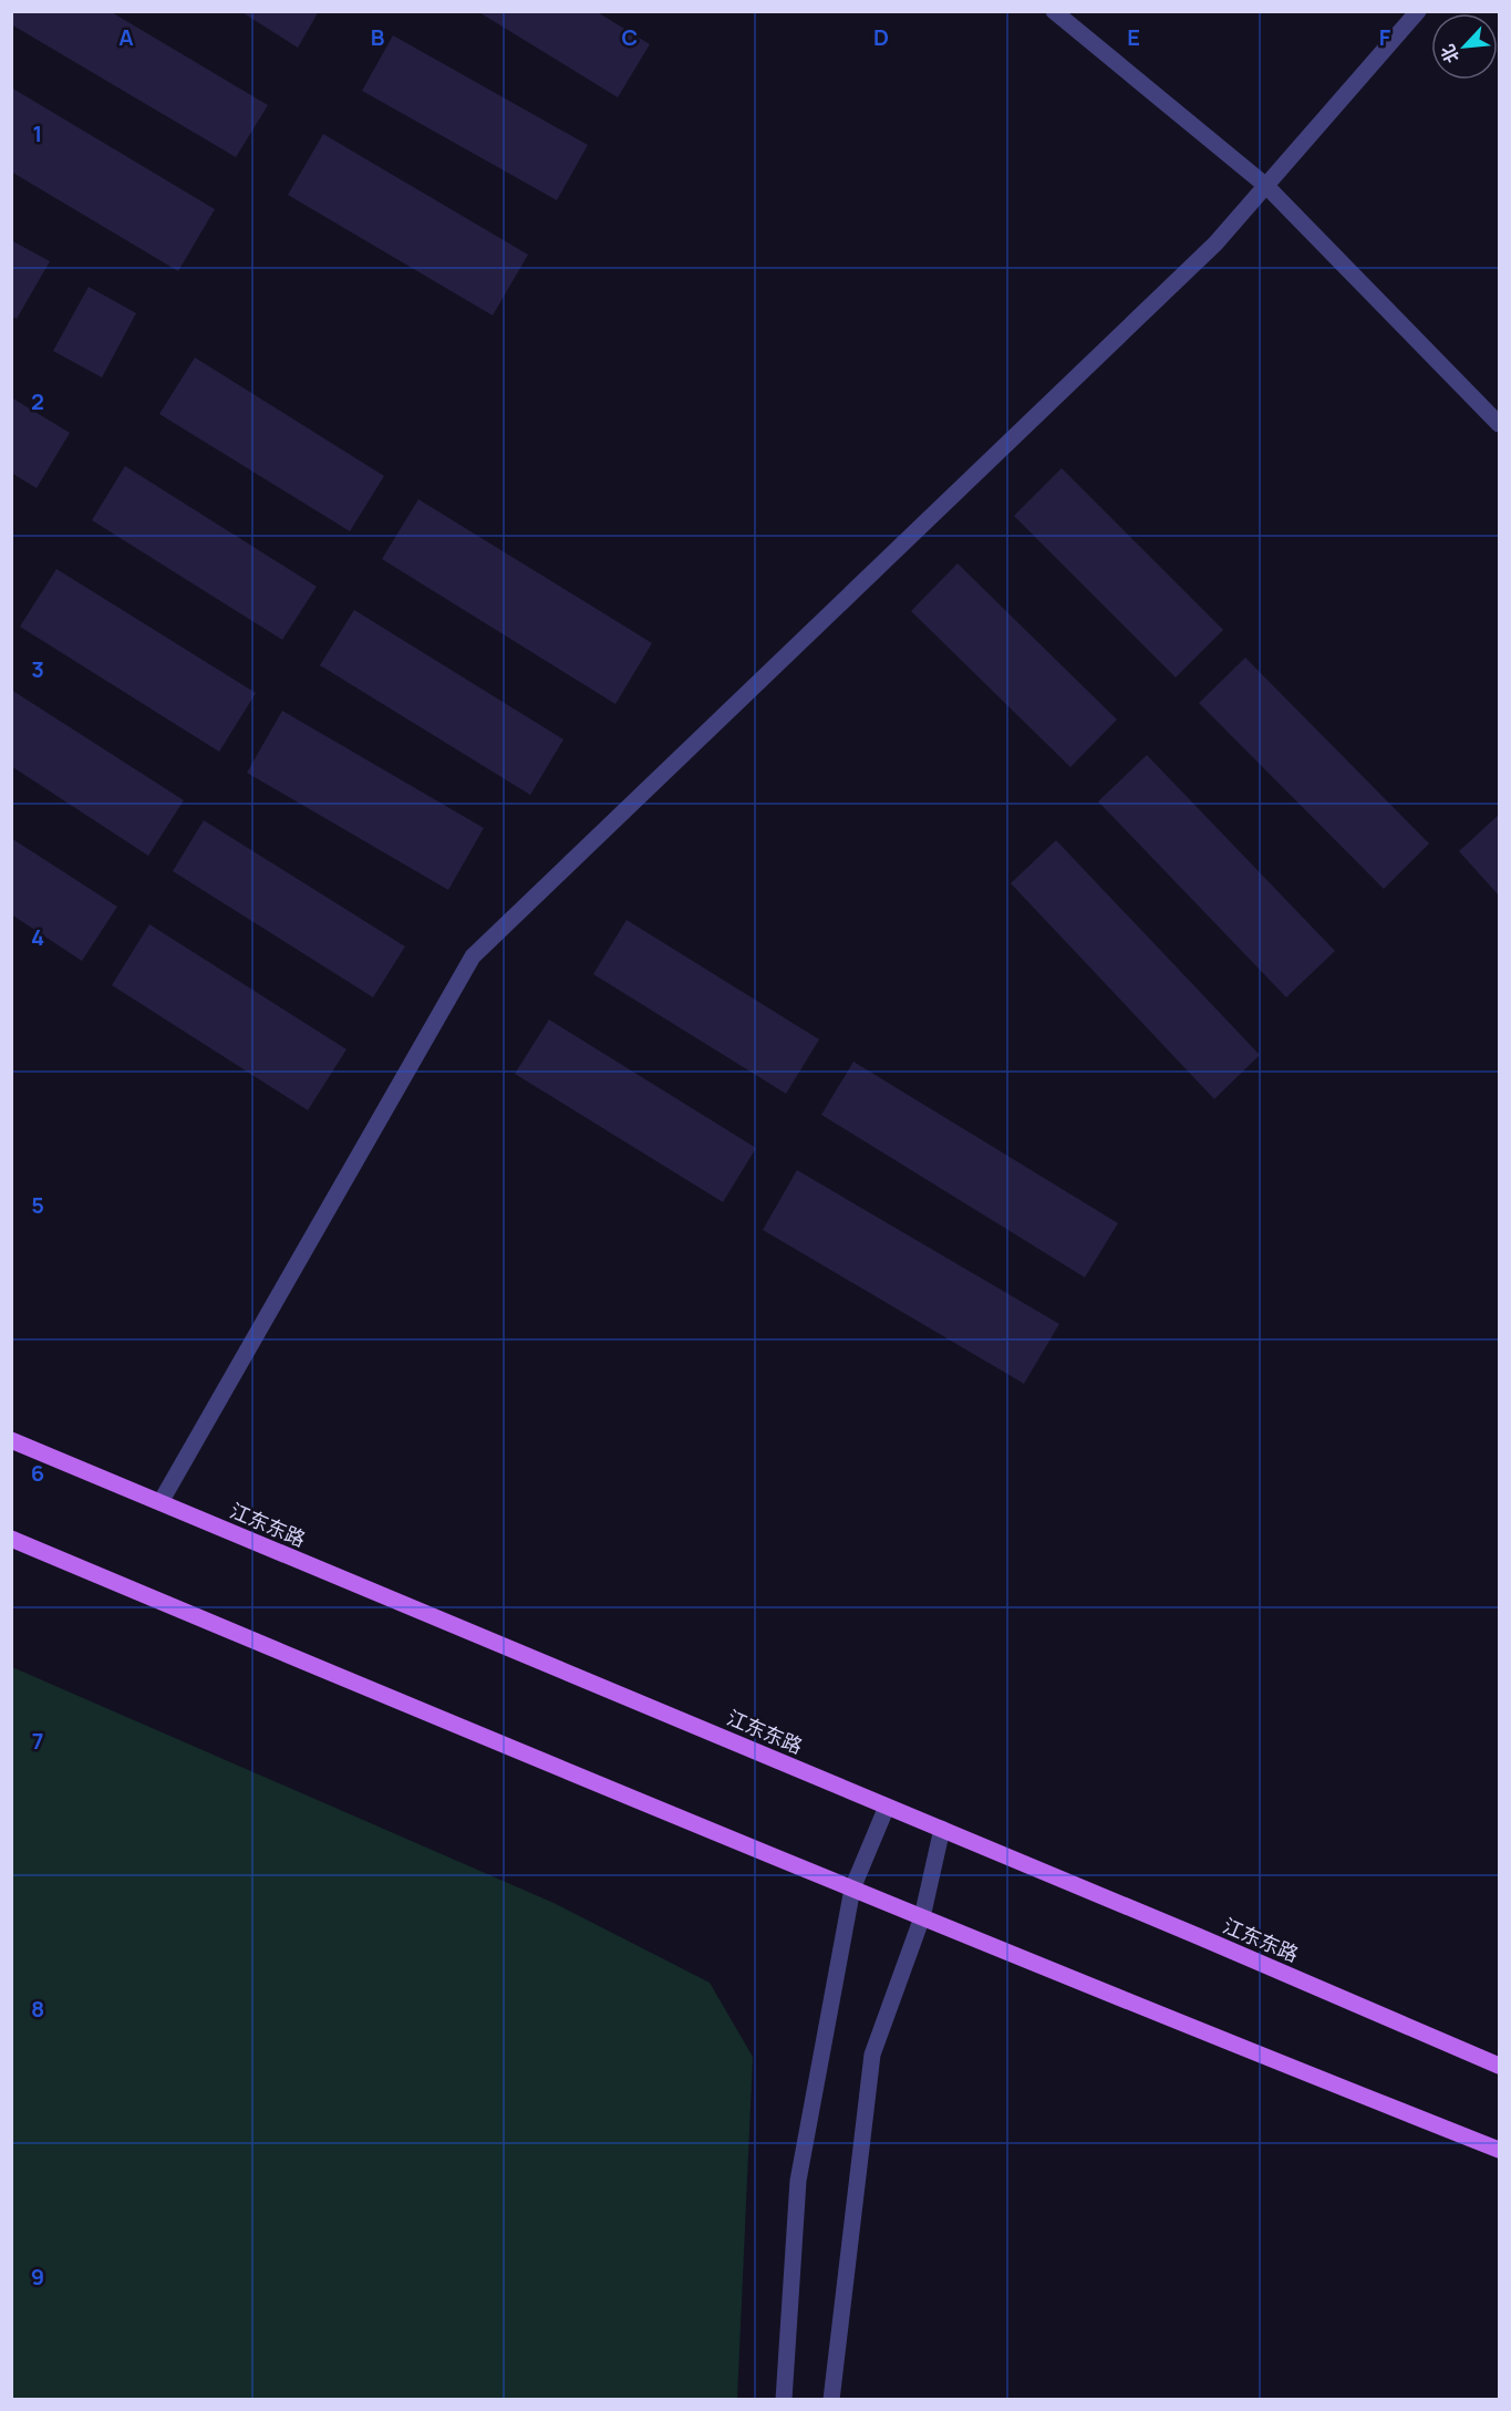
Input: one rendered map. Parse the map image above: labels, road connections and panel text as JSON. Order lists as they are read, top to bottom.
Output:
{
  "streets": {
    "main road": ["江东东路"]
  },
  "north": "bottom left",
  "grid": {
    "columns": [
      "A",
      "B",
      "C",
      "D",
      "E",
      "F"
    ],
    "rows": [
      "1",
      "2",
      "3",
      "4",
      "5",
      "6",
      "7",
      "8",
      "9"
    ]
  }
}
